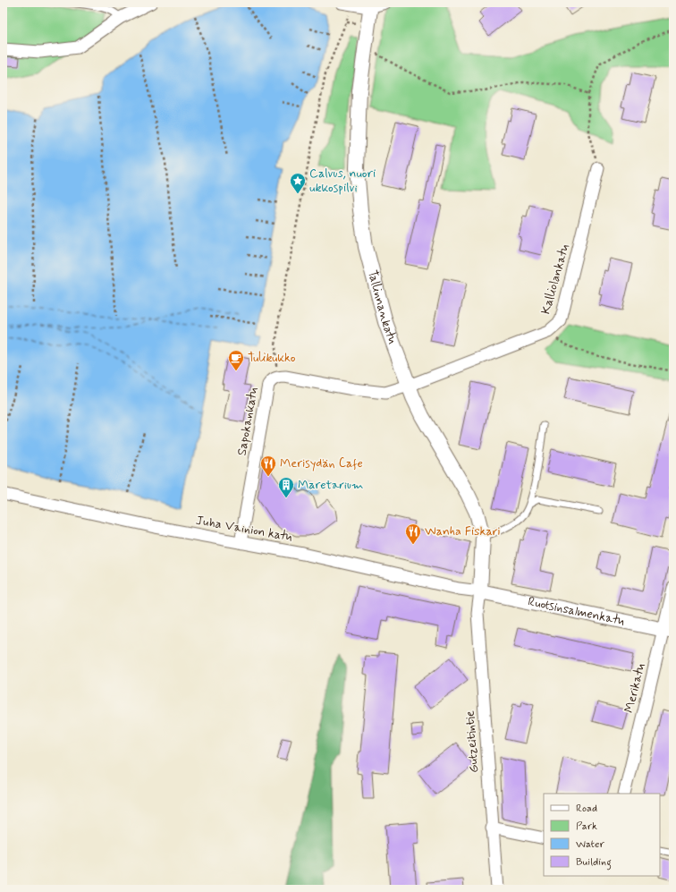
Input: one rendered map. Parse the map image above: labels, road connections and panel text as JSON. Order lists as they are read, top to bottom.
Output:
{
  "streets": {
    "street": [
      "Kalliolankatu",
      "Tallinnankatu",
      "Sapokankatu",
      "Juha Vainion katu",
      "Ruotsinsalmenkatu",
      "Merikatu",
      "Gutzeitintie"
    ]
  },
  "crossings": [
    ["Kalliolankatu", "Tallinnankatu"],
    ["Tallinnankatu", "Juha Vainion katu"],
    ["Tallinnankatu", "Ruotsinsalmenkatu"],
    ["Tallinnankatu", "Gutzeitintie"],
    ["Sapokankatu", "Juha Vainion katu"],
    ["Juha Vainion katu", "Ruotsinsalmenkatu"],
    ["Juha Vainion katu", "Gutzeitintie"],
    ["Ruotsinsalmenkatu", "Merikatu"],
    ["Ruotsinsalmenkatu", "Gutzeitintie"]
  ],
  "places": {
    "place": ["Calvus, nuori ukkospilvi"],
    "cafe": ["Tulikukko"],
    "restaurant": ["Merisydän Cafe", "Wanha Fiskari"],
    "building": ["Maretarium"]
  },
  "legend": [
    "Road",
    "Park",
    "Water",
    "Building"
  ]
}
